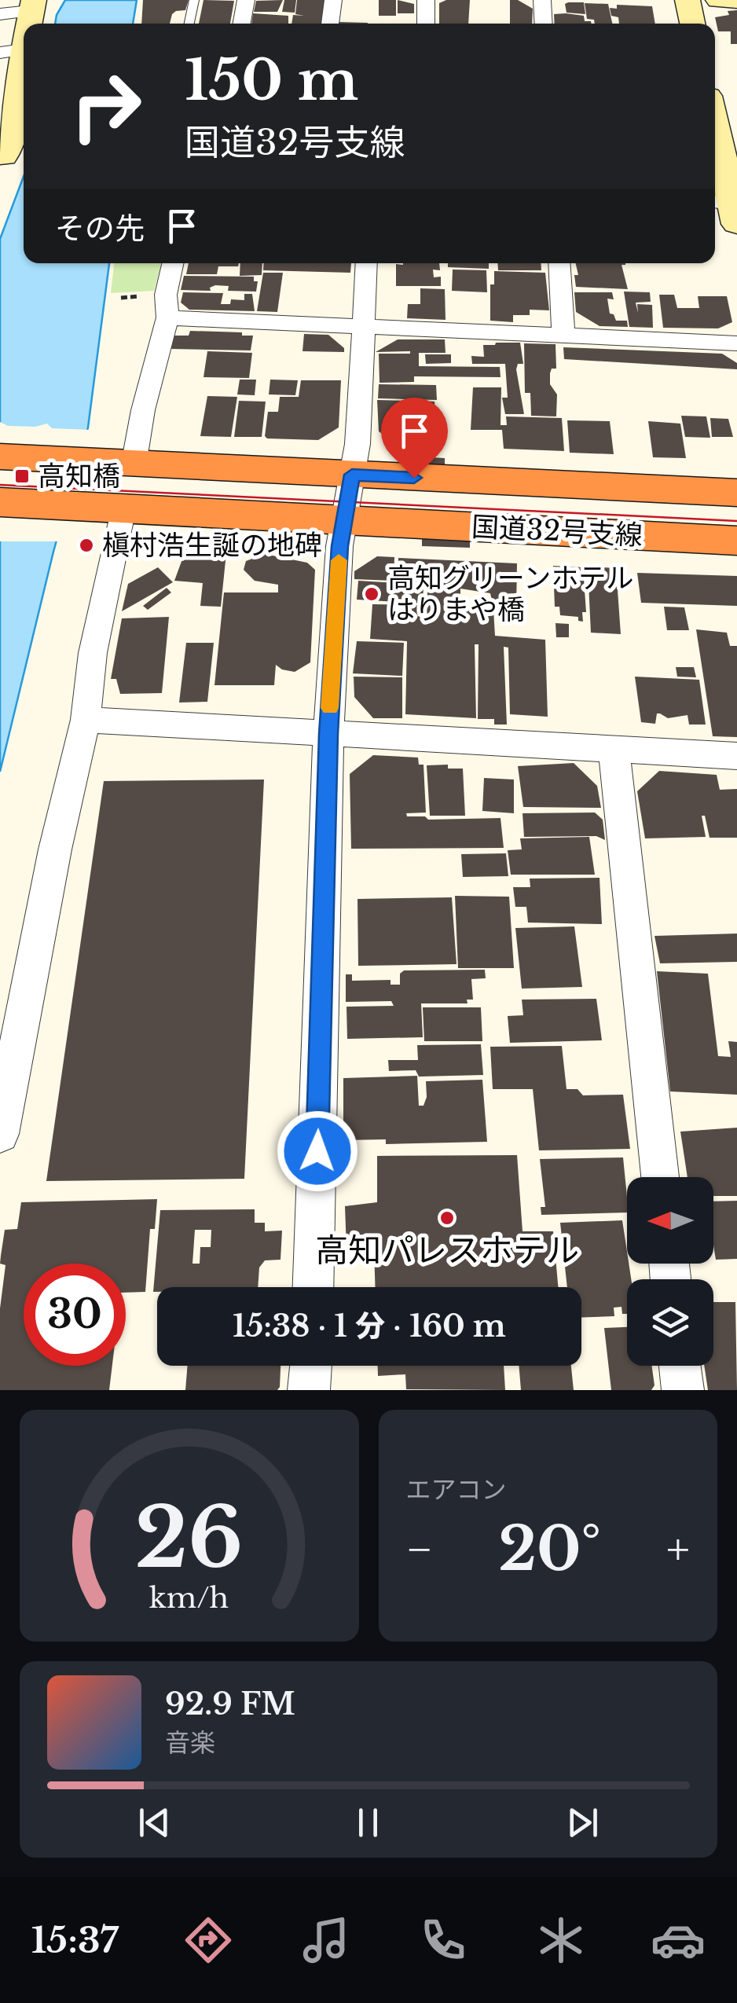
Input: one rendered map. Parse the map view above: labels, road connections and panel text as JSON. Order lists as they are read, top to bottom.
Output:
{
  "streets": {
    "highway": ["国道32号支線"]
  },
  "places": {
    "transit": ["高知橋"],
    "other": ["槇村浩生誕の地碑", "高知グリーンホテル はりまや橋", "高知パレスホテル"]
  },
  "north": "left",
  "page": {
    "turn": ["150 m", "国道32号支線"],
    "then": "その先",
    "limit": "30",
    "trip": "15:38 · 1 分 · 160 m",
    "tile": "エアコン",
    "heat": ["−", "20°", "+"],
    "song": ["92.9 FM", "音楽"],
    "tabs": "15:37",
    "gauge": ["26", "km/h"]
  }
}
